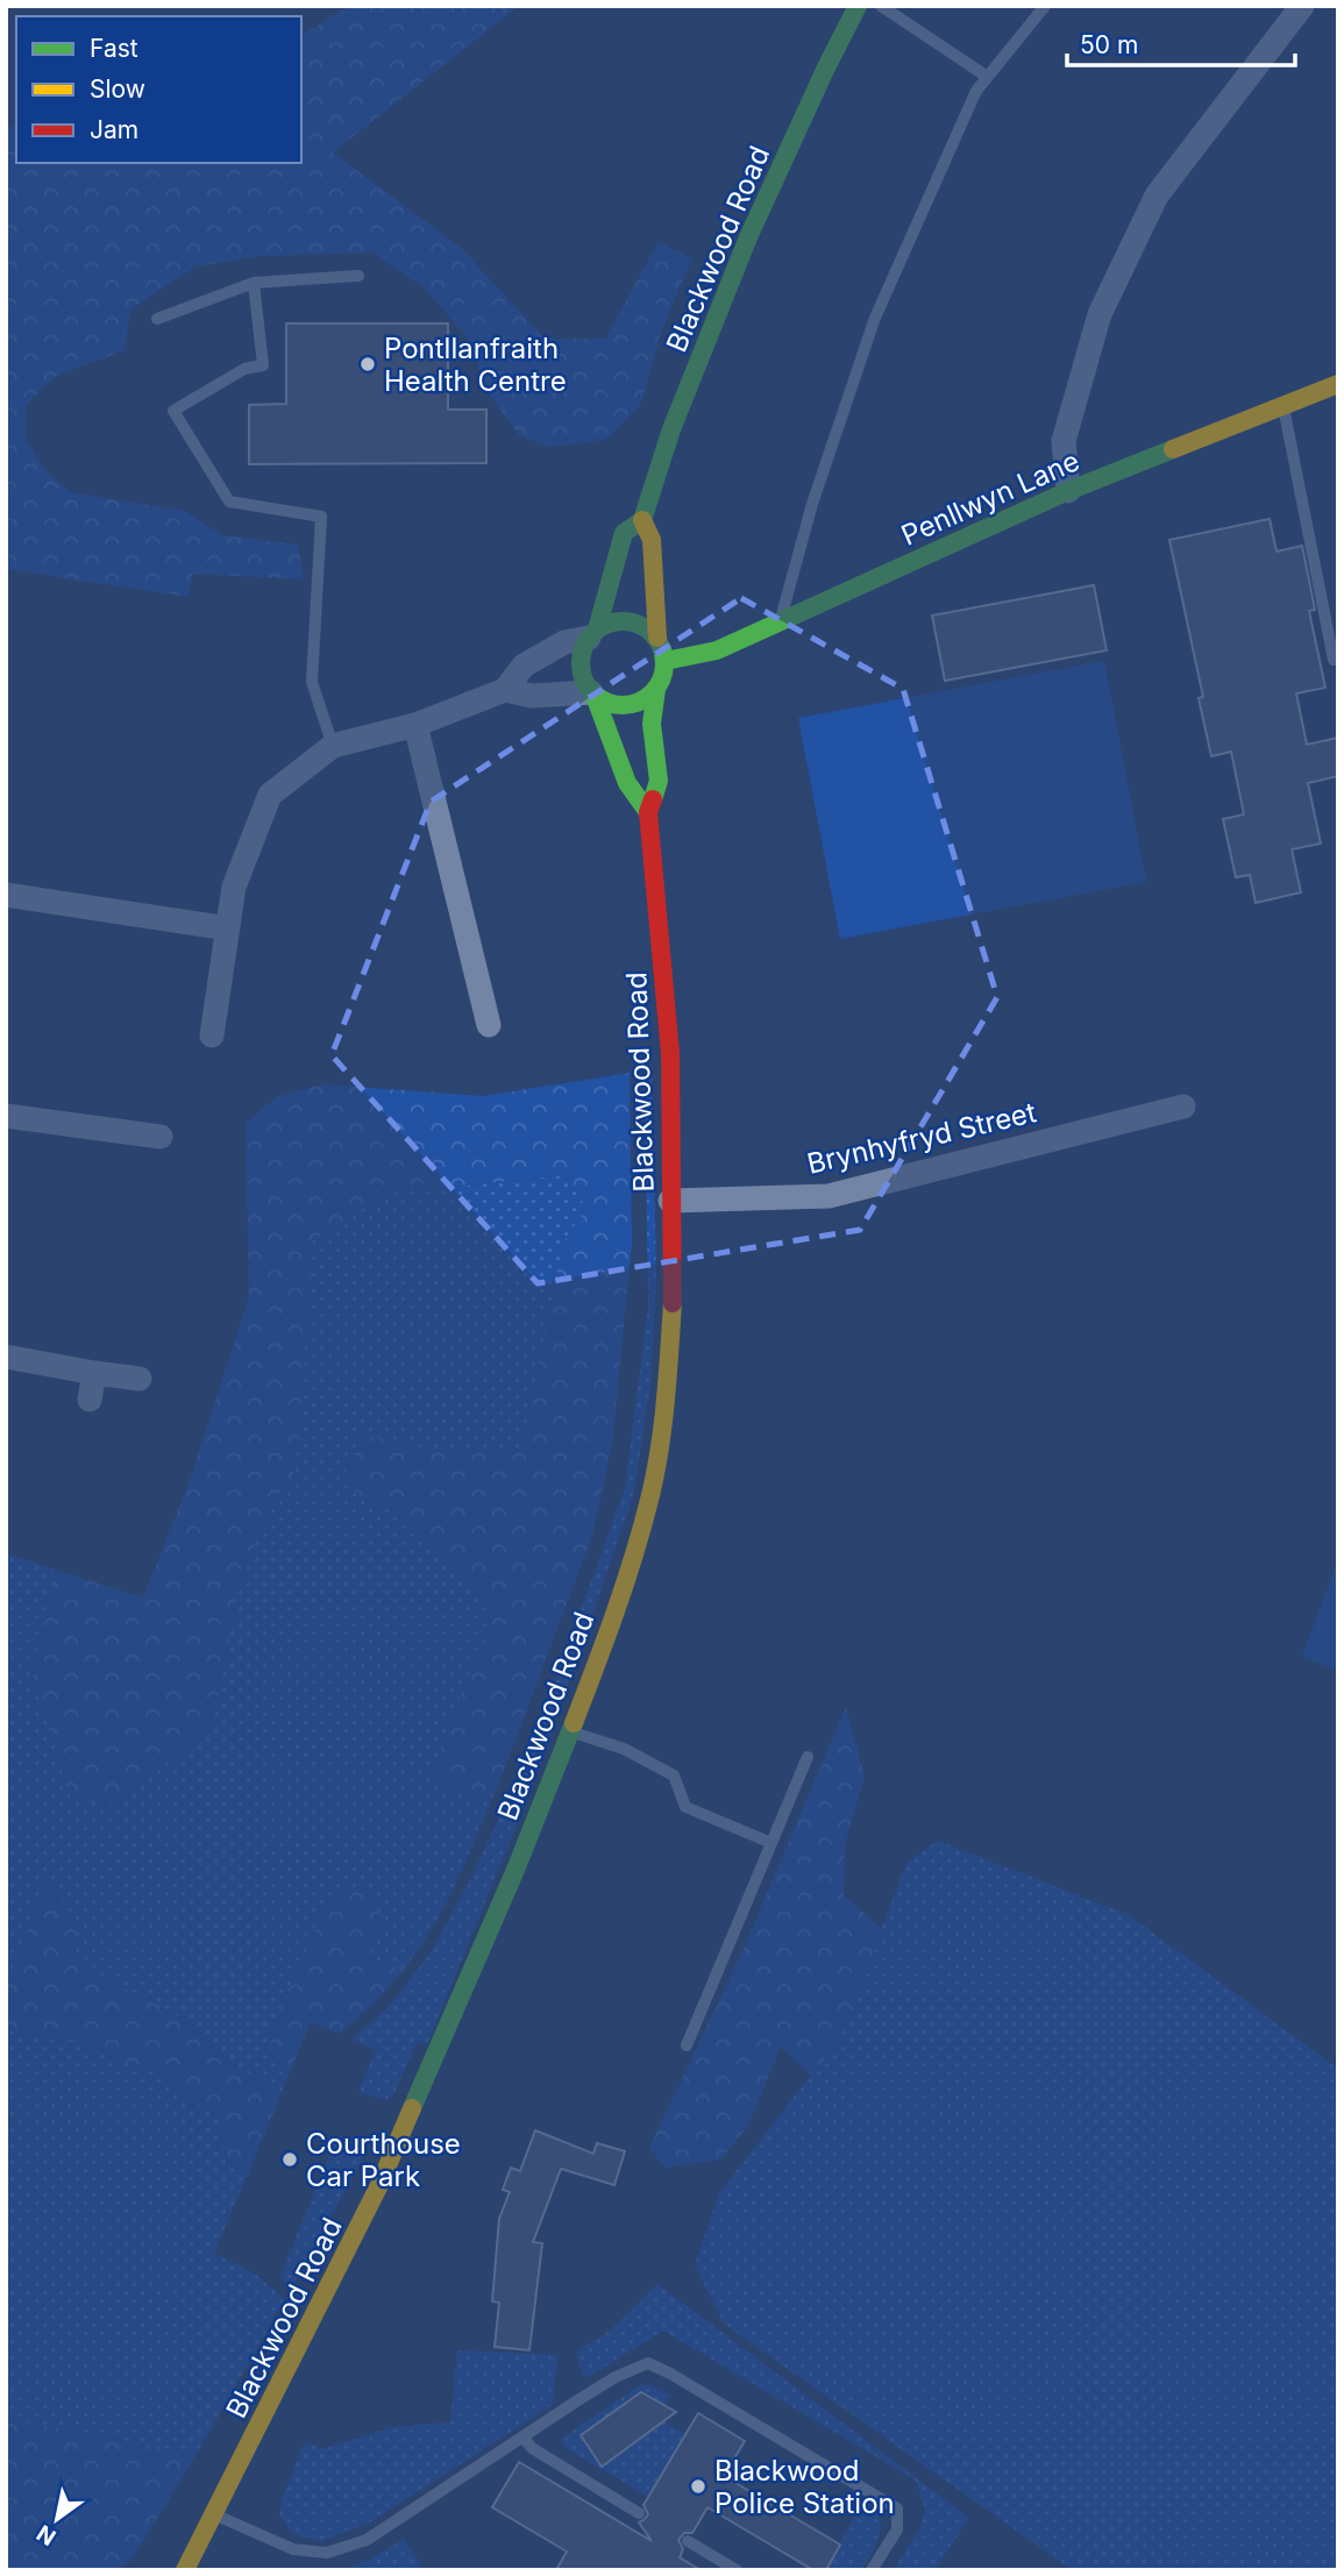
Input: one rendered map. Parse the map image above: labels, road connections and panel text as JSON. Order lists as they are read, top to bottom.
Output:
{
  "streets": {
    "main road": ["Blackwood Road", "Penllwyn Lane"],
    "street": ["Brynhyfryd Street"]
  },
  "crossings": [
    ["Blackwood Road", "Penllwyn Lane"],
    ["Blackwood Road", "Brynhyfryd Street"]
  ],
  "places": ["Pontllanfraith Health Centre", "Courthouse Car Park", "Blackwood Police Station"],
  "legend": ["Fast", "Slow", "Jam"],
  "scale_bar": "50 m",
  "north": "bottom left"
}
